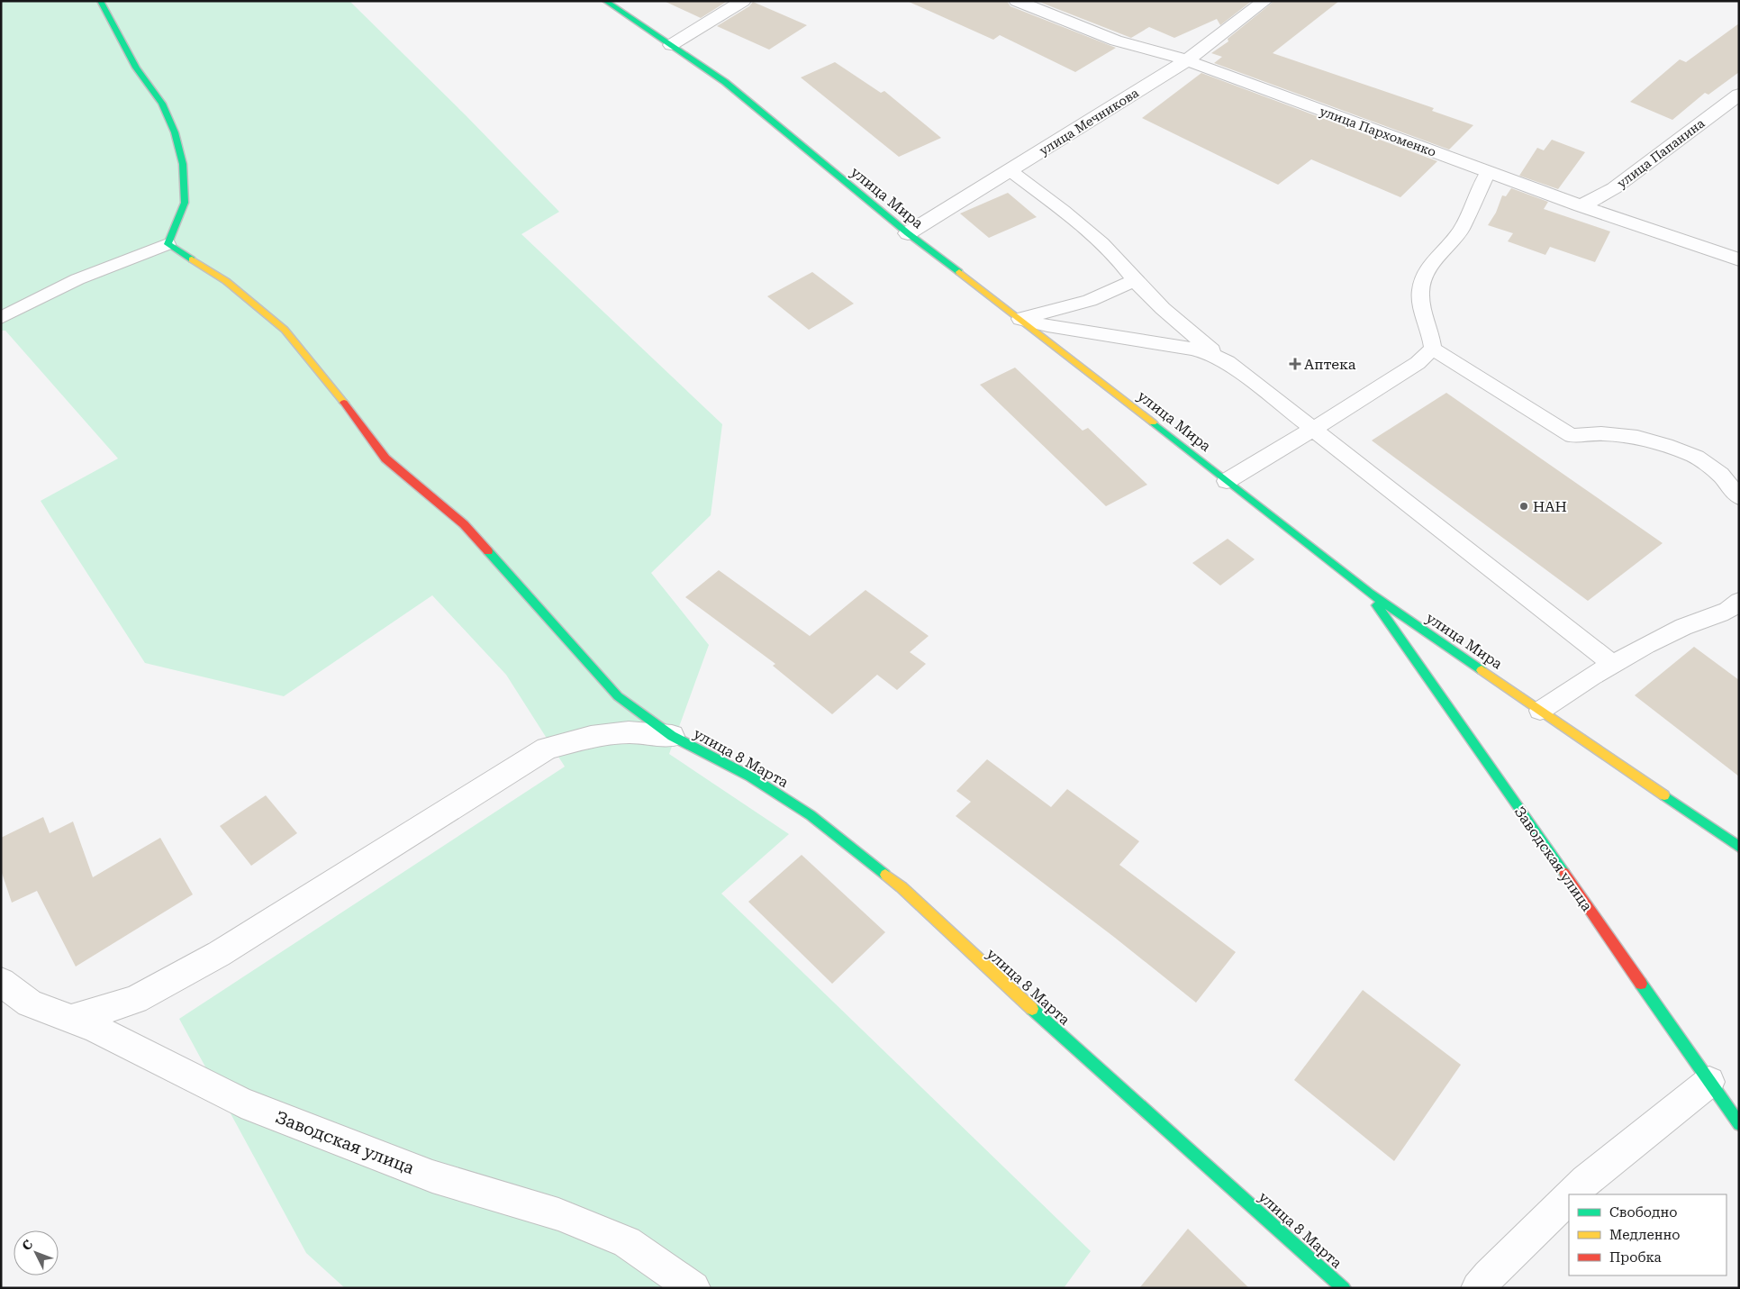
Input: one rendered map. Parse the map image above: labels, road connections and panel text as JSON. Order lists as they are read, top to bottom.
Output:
{
  "streets": {
    "street": [
      "улица Мечникова",
      "улица Пархоменко",
      "улица Папанина",
      "улица Мира",
      "улица 8 Марта",
      "Заводская улица"
    ]
  },
  "crossings": [
    ["улица Мечникова", "улица Пархоменко"],
    ["улица Мечникова", "улица Мира"],
    ["улица Пархоменко", "улица Папанина"],
    ["улица Мира", "Заводская улица"]
  ],
  "places": {
    "health": ["Аптека"],
    "other": ["НАН"]
  },
  "legend": ["Свободно", "Медленно", "Пробка"],
  "north": "top left"
}
